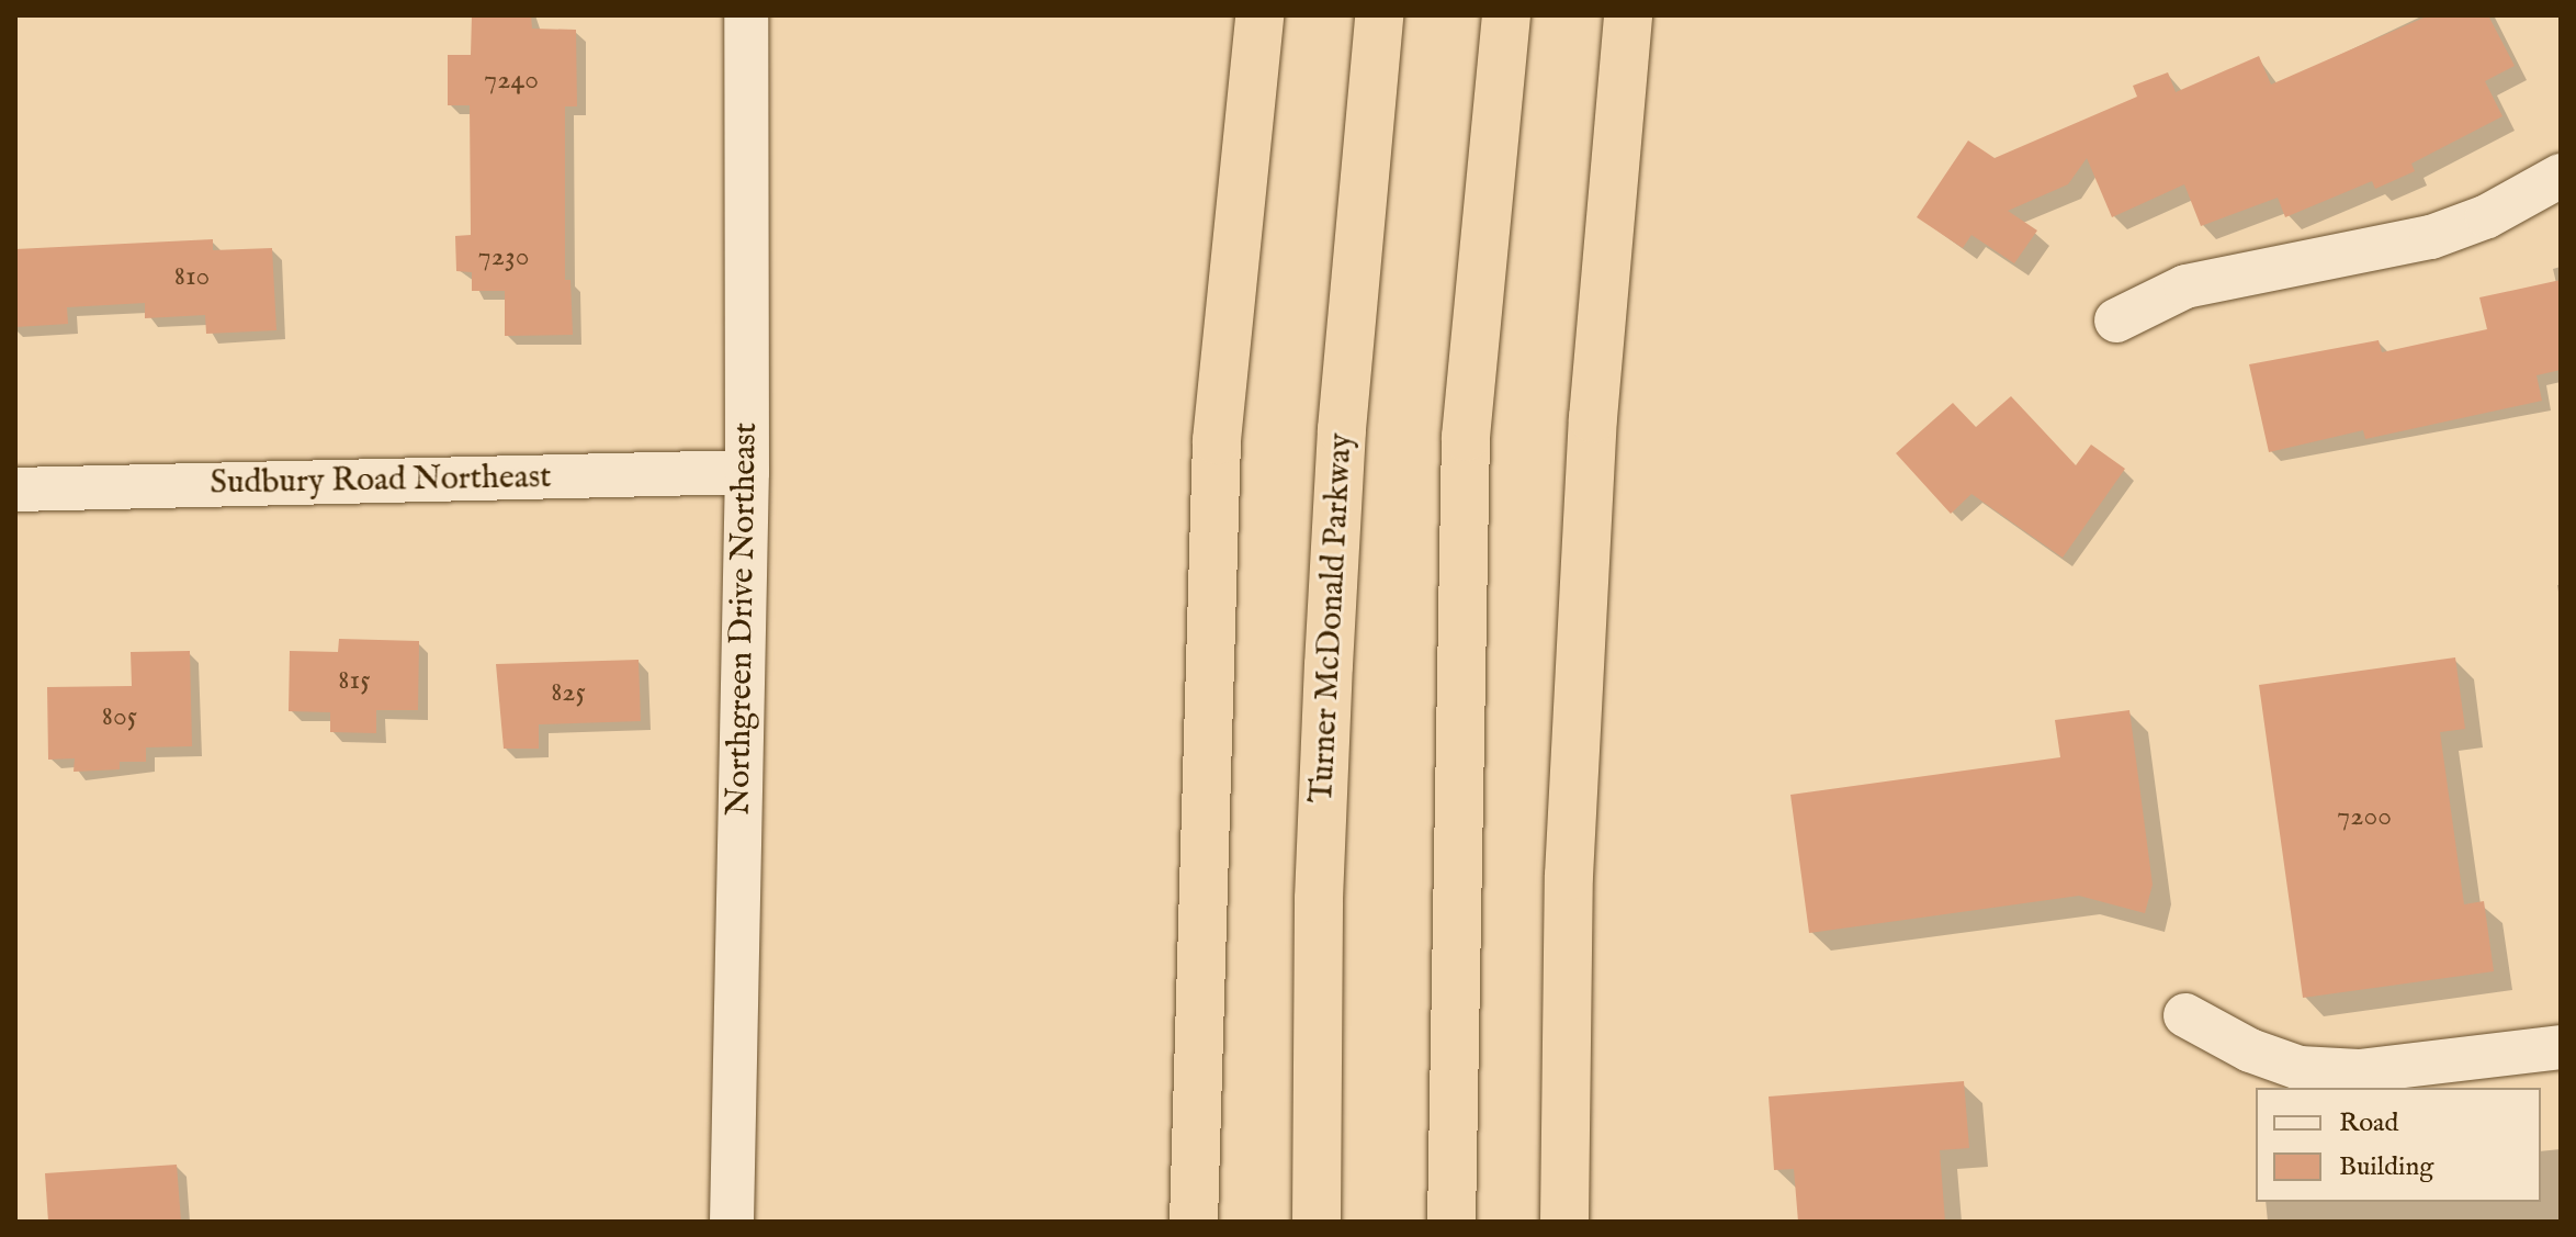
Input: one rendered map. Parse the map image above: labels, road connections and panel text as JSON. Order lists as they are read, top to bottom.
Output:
{
  "streets": {
    "highway": ["Turner McDonald Parkway"],
    "street": ["Sudbury Road Northeast", "Northgreen Drive Northeast"]
  },
  "crossings": [
    ["Sudbury Road Northeast", "Northgreen Drive Northeast"]
  ],
  "house_numbers": [
    "7240",
    "7230",
    "810",
    "815",
    "825",
    "805",
    "7200"
  ],
  "legend": ["Road", "Building"]
}
